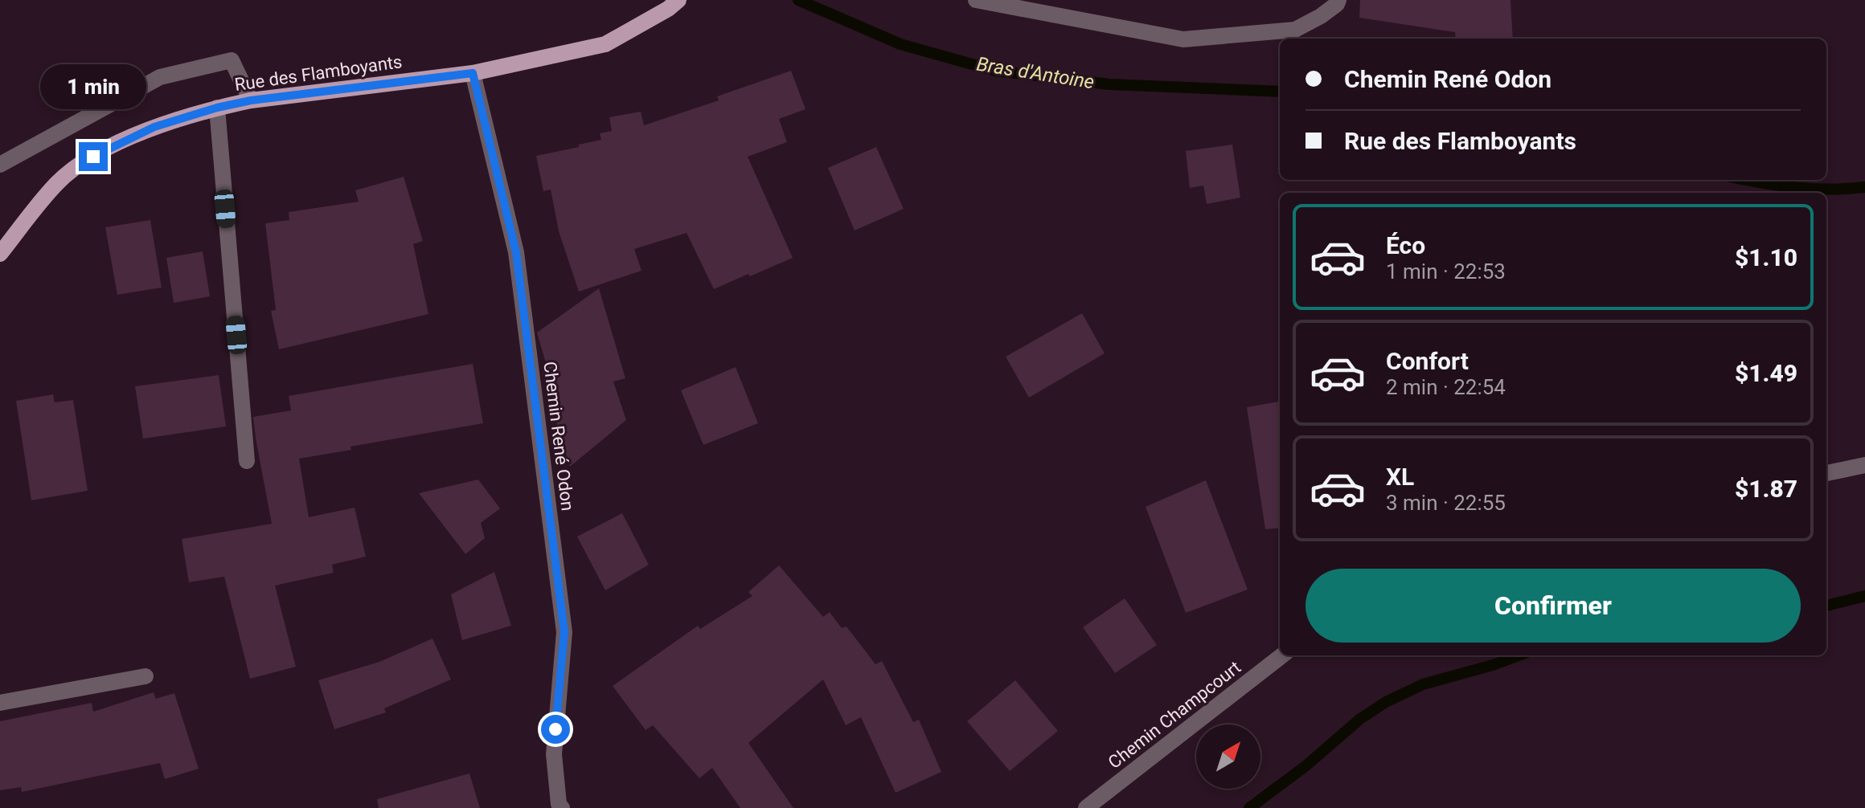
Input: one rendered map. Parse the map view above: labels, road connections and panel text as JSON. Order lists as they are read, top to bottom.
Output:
{
  "streets": {
    "main road": ["Rue des Flamboyants"],
    "street": ["Chemin René Odon", "Chemin Champcourt"]
  },
  "crossings": [
    ["Rue des Flamboyants", "Chemin René Odon"]
  ],
  "water": ["Bras d'Antoine"],
  "north": "top right",
  "page": {
    "banner": ["Chemin René Odon", "Rue des Flamboyants"],
    "bubble": "1 min",
    "list": [
      {
        "name": "Éco",
        "note": "1 min · 22:53",
        "value": "$1.10"
      },
      {
        "name": "Confort",
        "note": "2 min · 22:54",
        "value": "$1.49"
      },
      {
        "name": "XL",
        "note": "3 min · 22:55",
        "value": "$1.87"
      }
    ],
    "buttons": "Confirmer"
  }
}
